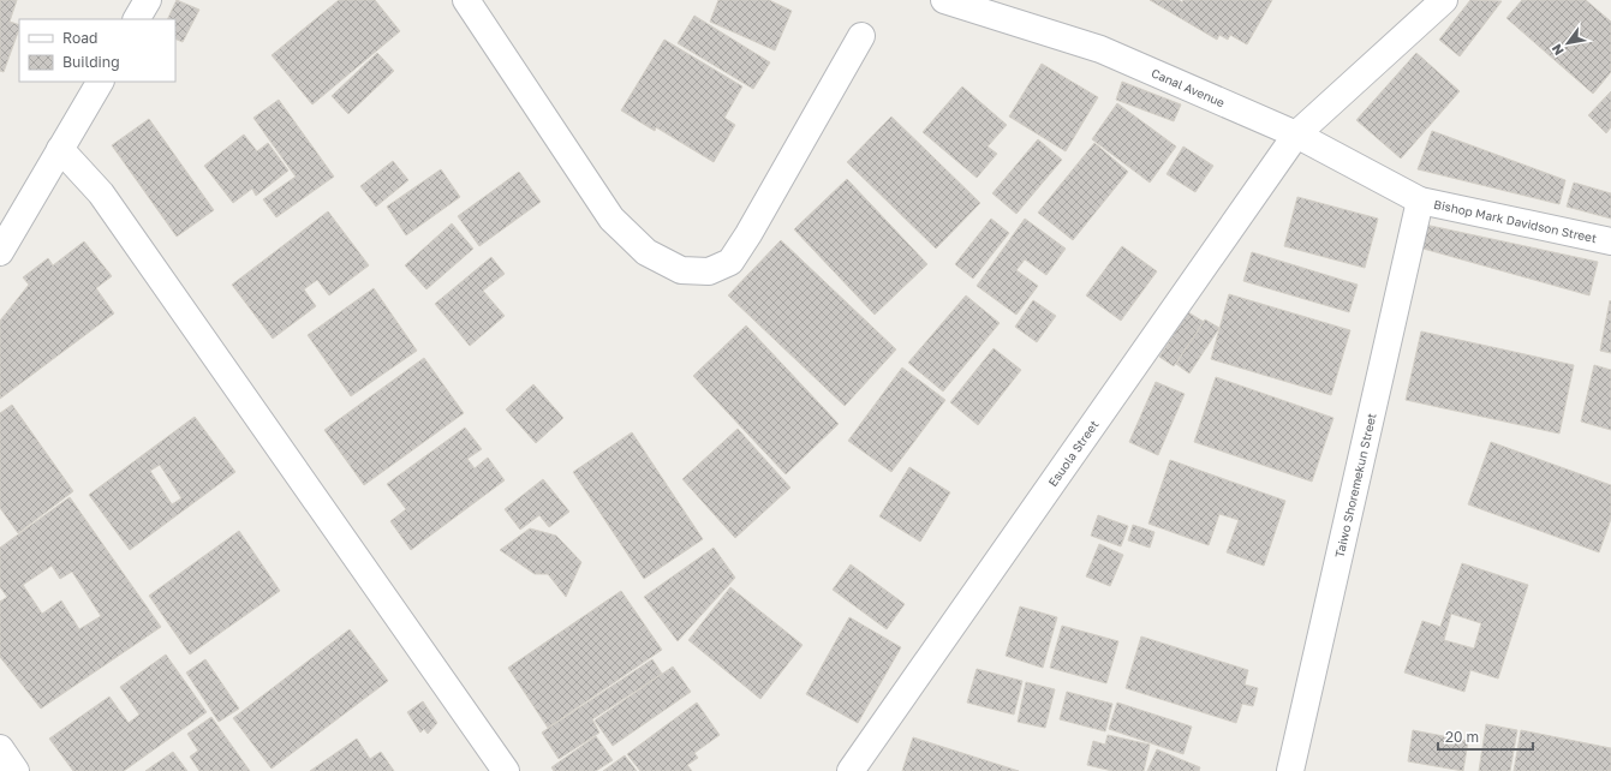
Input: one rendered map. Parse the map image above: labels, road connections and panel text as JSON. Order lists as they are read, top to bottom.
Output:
{
  "streets": {
    "street": [
      "Canal Avenue",
      "Bishop Mark Davidson Street",
      "Esuola Street",
      "Taiwo Shoremekun Street"
    ]
  },
  "crossings": [
    ["Canal Avenue", "Bishop Mark Davidson Street"],
    ["Canal Avenue", "Esuola Street"],
    ["Canal Avenue", "Taiwo Shoremekun Street"],
    ["Bishop Mark Davidson Street", "Taiwo Shoremekun Street"]
  ],
  "legend": ["Road", "Building"],
  "scale_bar": "20 m",
  "north": "bottom left"
}
